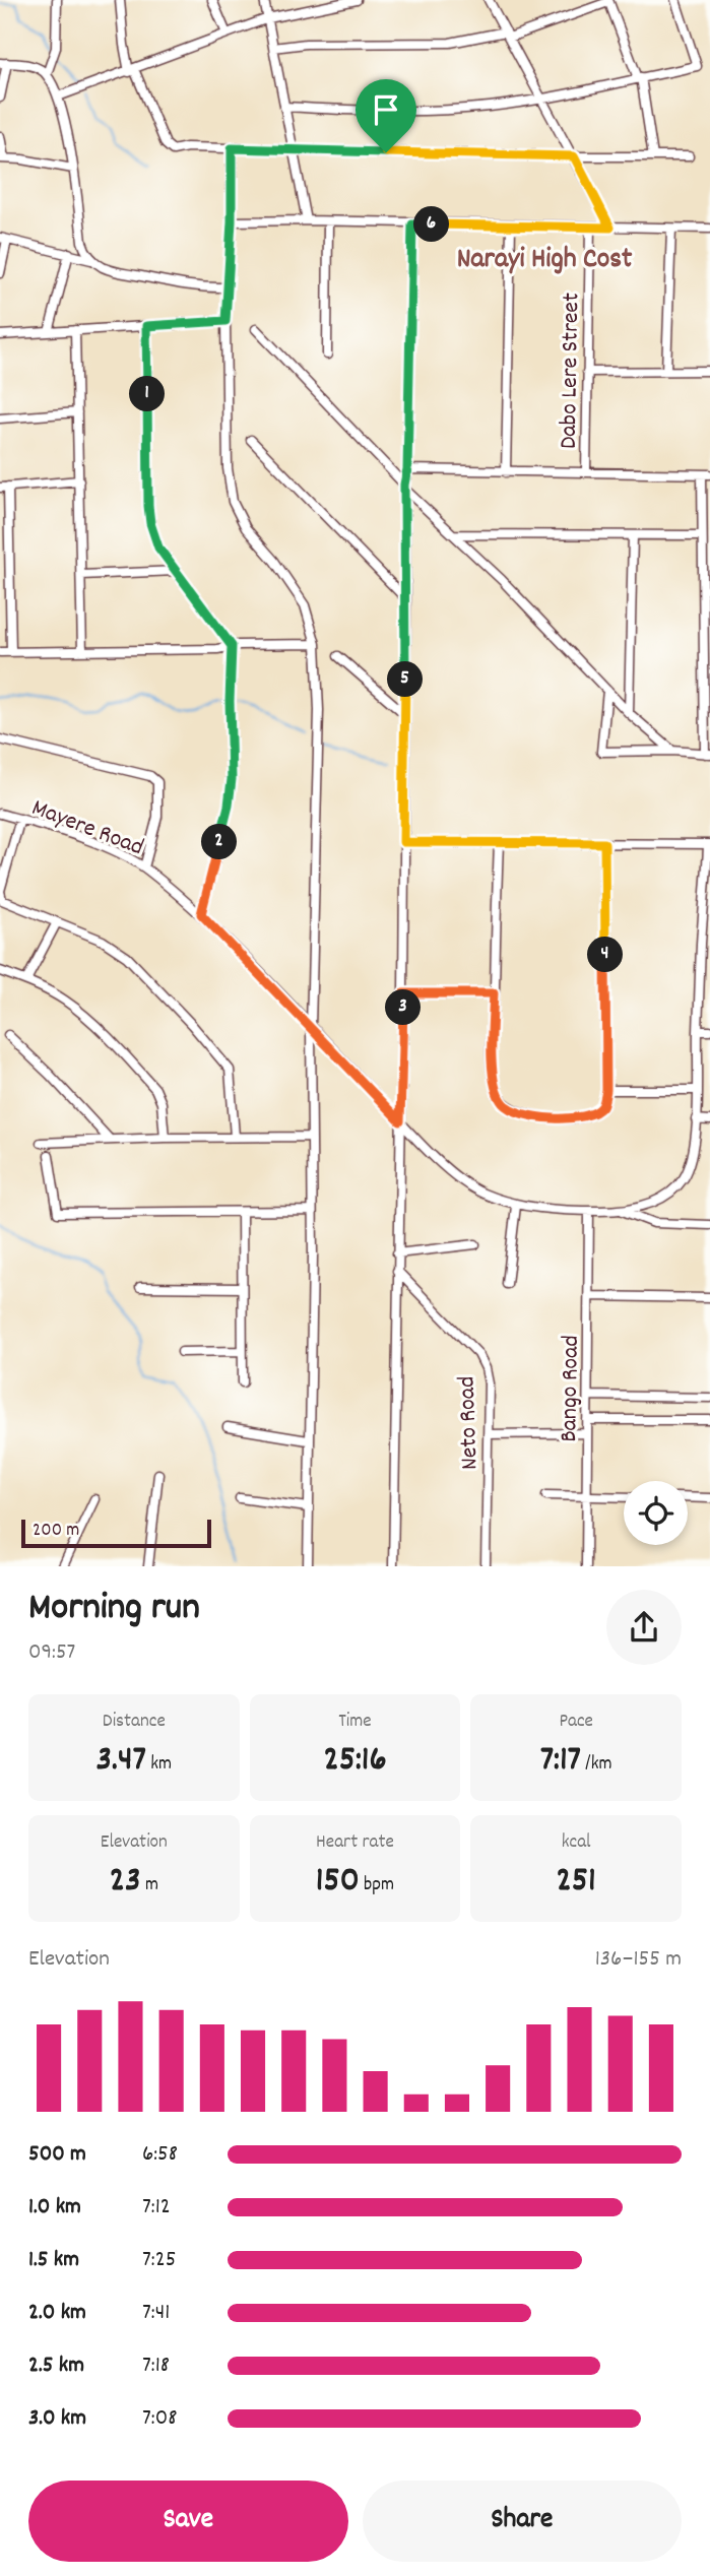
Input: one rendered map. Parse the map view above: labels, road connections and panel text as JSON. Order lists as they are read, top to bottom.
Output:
{
  "streets": {
    "street": [
      "Dabo Lere Street",
      "Mayere Road",
      "Bango Road",
      "Neto Road"
    ]
  },
  "crossings": [
    ["Mayere Road", "Bango Road"]
  ],
  "districts": ["Narayi High Cost"],
  "scale_bar": "200 m",
  "page": {
    "pins": [
      "6",
      "1",
      "5",
      "2",
      "4",
      "3"
    ],
    "scale": "200 m",
    "heading": ["Morning run", "09:57"],
    "stats": [
      ["Distance", "3.47 km"],
      ["Time", "25:16"],
      ["Pace", "7:17 /km"],
      ["Elevation", "23 m"],
      ["Heart rate", "150 bpm"],
      ["kcal", "251"]
    ],
    "chart": ["Elevation", "136–155 m"],
    "list": [
      {
        "name": "500 m",
        "note": "6:58"
      },
      {
        "name": "1.0 km",
        "note": "7:12"
      },
      {
        "name": "1.5 km",
        "note": "7:25"
      },
      {
        "name": "2.0 km",
        "note": "7:41"
      },
      {
        "name": "2.5 km",
        "note": "7:18"
      },
      {
        "name": "3.0 km",
        "note": "7:08"
      }
    ],
    "buttons": ["Save", "Share"]
  }
}
